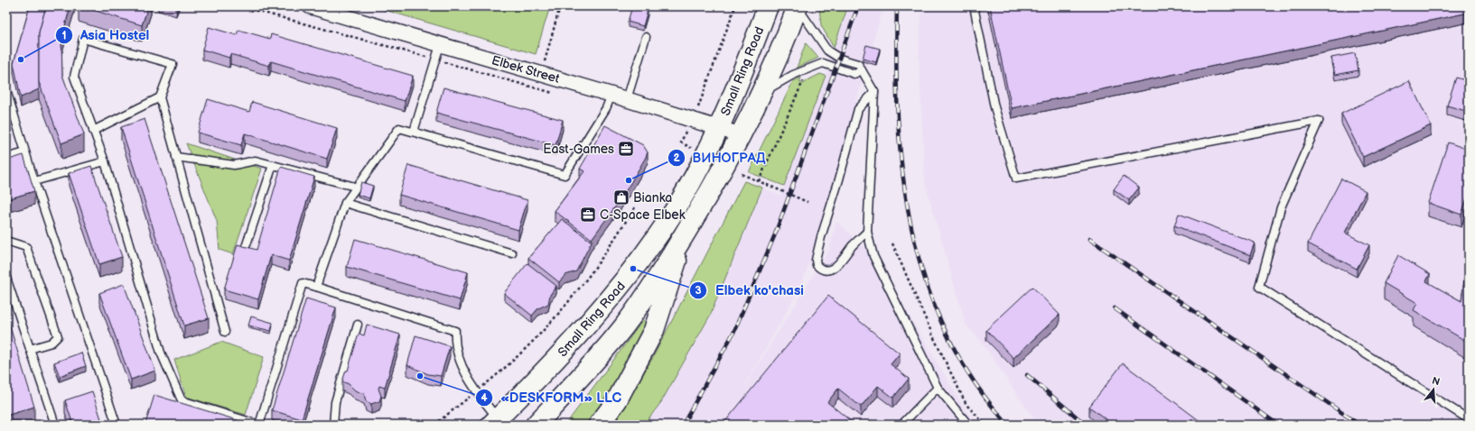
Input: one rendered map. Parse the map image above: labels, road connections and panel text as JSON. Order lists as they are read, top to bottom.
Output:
{
  "streets": {
    "highway": ["Small Ring Road"],
    "street": ["Elbek Street"]
  },
  "crossings": [
    ["Elbek Street", "Small Ring Road"]
  ],
  "places": {
    "other": [
      "Asia Hostel",
      "ВИНОГРАД",
      "Elbek ko'chasi",
      "«DESKFORM» LLC"
    ],
    "office": ["East-Games", "C-Space Elbek"],
    "shop": ["Bianka"]
  },
  "north": "top"
}
